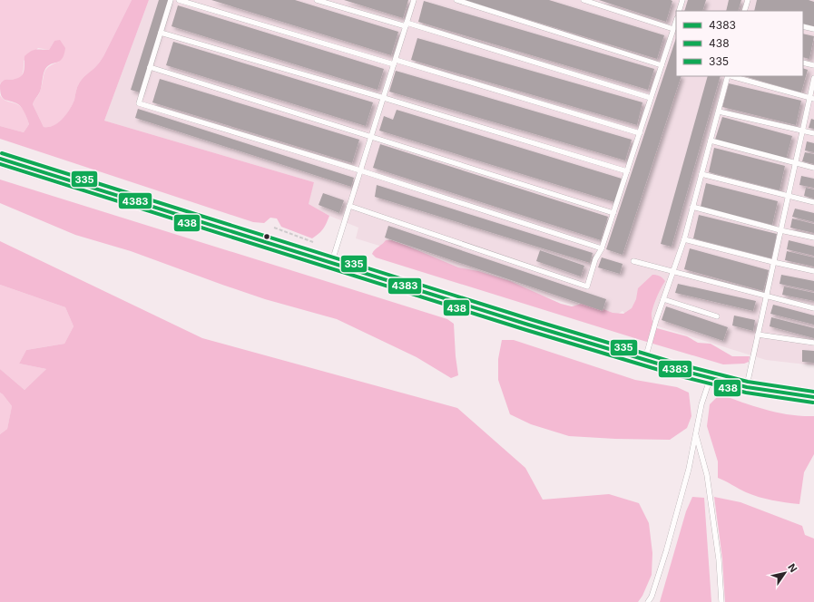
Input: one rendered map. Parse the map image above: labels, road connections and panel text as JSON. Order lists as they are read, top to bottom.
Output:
{
  "lines": ["transit line 335", "transit line 438З", "transit line 438"],
  "legend": ["438З", "438", "335"],
  "north": "top right"
}
